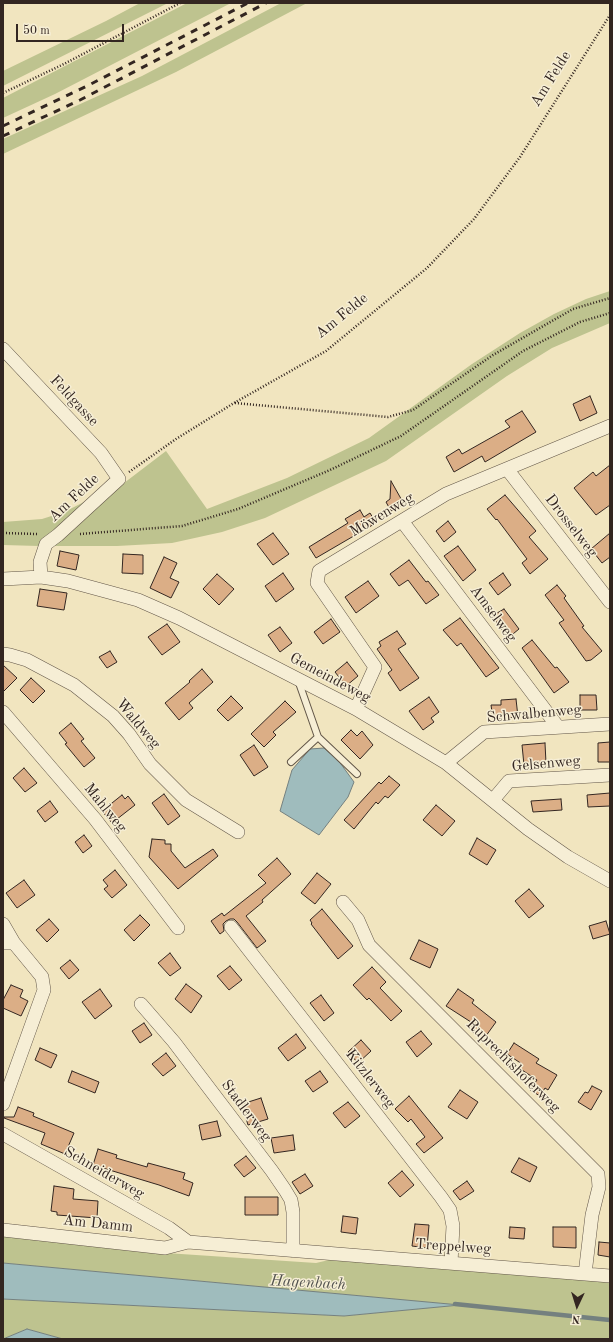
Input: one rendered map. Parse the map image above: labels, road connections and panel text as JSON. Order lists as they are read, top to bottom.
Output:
{
  "streets": {
    "street": [
      "Am Felde",
      "Feldgasse",
      "Möwenweg",
      "Drosselweg",
      "Amselweg",
      "Gemeindeweg",
      "Schwalbenweg",
      "Waldweg",
      "Gelsenweg",
      "Mahlweg",
      "Ruprechtshoferweg",
      "Kitzlerweg",
      "Stadlerweg",
      "Schneiderweg",
      "Am Damm",
      "Treppelweg"
    ]
  },
  "crossings": [
    ["Am Felde", "Feldgasse"],
    ["Am Felde", "Gemeindeweg"],
    ["Möwenweg", "Drosselweg"],
    ["Möwenweg", "Amselweg"],
    ["Möwenweg", "Gemeindeweg"],
    ["Amselweg", "Schwalbenweg"],
    ["Gemeindeweg", "Schwalbenweg"],
    ["Gemeindeweg", "Gelsenweg"],
    ["Ruprechtshoferweg", "Treppelweg"],
    ["Kitzlerweg", "Treppelweg"],
    ["Stadlerweg", "Treppelweg"],
    ["Schneiderweg", "Am Damm"],
    ["Schneiderweg", "Treppelweg"],
    ["Am Damm", "Treppelweg"]
  ],
  "water": ["Hagenbach"],
  "scale_bar": "50 m",
  "north": "bottom"
}
